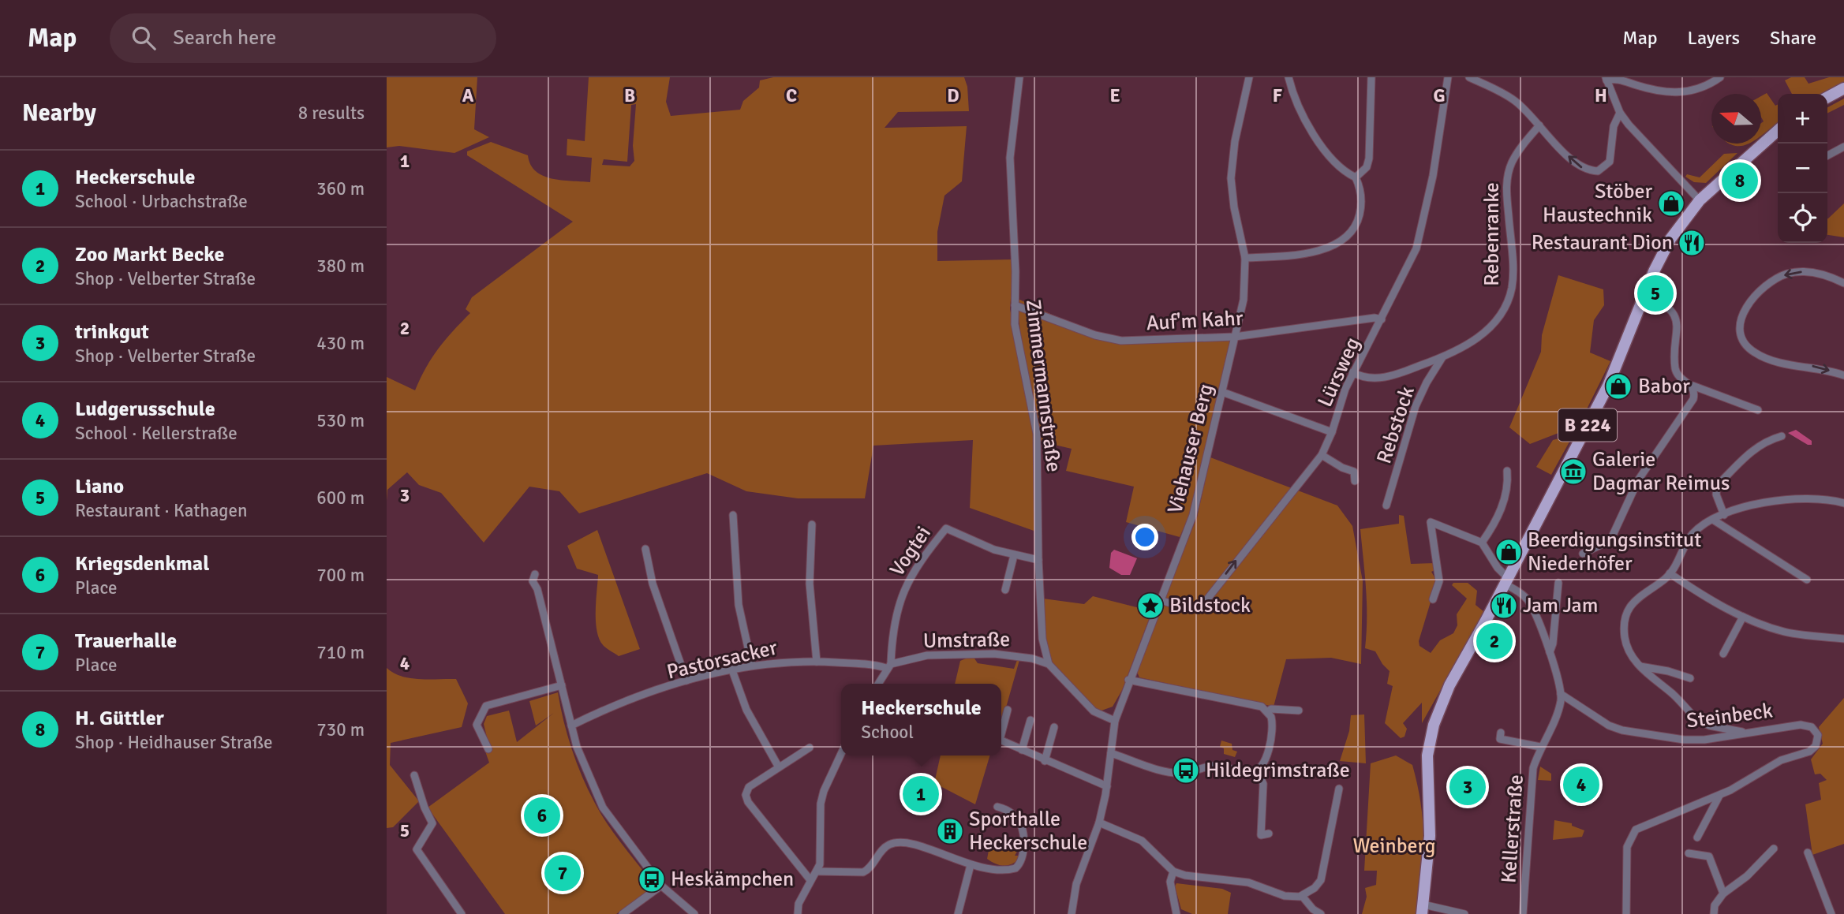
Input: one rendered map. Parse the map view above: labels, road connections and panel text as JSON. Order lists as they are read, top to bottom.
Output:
{
  "streets": {
    "main road": ["B 224"],
    "street": [
      "Rebenranke",
      "Auf'm Kahr",
      "Lürsweg",
      "Zimmermannstraße",
      "Rebstock",
      "Viehauser Berg",
      "Vogtei",
      "Umstraße",
      "Pastorsacker",
      "Steinbeck",
      "Kellerstraße"
    ]
  },
  "crossings": [
    ["Rebenranke", "Lürsweg"],
    ["Rebenranke", "Rebstock"],
    ["Auf'm Kahr", "Lürsweg"],
    ["Auf'm Kahr", "Zimmermannstraße"],
    ["Auf'm Kahr", "Viehauser Berg"],
    ["Lürsweg", "Viehauser Berg"],
    ["Zimmermannstraße", "Vogtei"],
    ["Zimmermannstraße", "Umstraße"],
    ["Viehauser Berg", "Umstraße"],
    ["Vogtei", "Umstraße"],
    ["Vogtei", "Pastorsacker"],
    ["Umstraße", "Pastorsacker"],
    ["Steinbeck", "Kellerstraße"]
  ],
  "parks": ["Weinberg"],
  "places": {
    "shop": ["Stöber Haustechnik", "Babor", "Beerdigungsinstitut Niederhöfer"],
    "restaurant": ["Restaurant Dion", "Jam Jam"],
    "museum": ["Galerie Dagmar Reimus"],
    "place": ["Bildstock"],
    "bus stop": ["Hildegrimstraße", "Heskämpchen"],
    "building": ["Sporthalle Heckerschule"]
  },
  "north": "left",
  "page": {
    "header": "Map",
    "search": "Search here",
    "nav": ["Map", "Layers", "Share"],
    "heading": ["Nearby", "8 results"],
    "map_buttons": ["+", "−"],
    "list": [
      {
        "mark": "1",
        "name": "Heckerschule",
        "note": "School · Urbachstraße",
        "value": "360 m"
      },
      {
        "mark": "2",
        "name": "Zoo Markt Becke",
        "note": "Shop · Velberter Straße",
        "value": "380 m"
      },
      {
        "mark": "3",
        "name": "trinkgut",
        "note": "Shop · Velberter Straße",
        "value": "430 m"
      },
      {
        "mark": "4",
        "name": "Ludgerusschule",
        "note": "School · Kellerstraße",
        "value": "530 m"
      },
      {
        "mark": "5",
        "name": "Liano",
        "note": "Restaurant · Kathagen",
        "value": "600 m"
      },
      {
        "mark": "6",
        "name": "Kriegsdenkmal",
        "note": "Place",
        "value": "700 m"
      },
      {
        "mark": "7",
        "name": "Trauerhalle",
        "note": "Place",
        "value": "710 m"
      },
      {
        "mark": "8",
        "name": "H. Güttler",
        "note": "Shop · Heidhauser Straße",
        "value": "730 m"
      }
    ],
    "pins": [
      "8",
      "5",
      "2",
      "4",
      "3",
      "1",
      "6",
      "7"
    ],
    "popup": ["Heckerschule", "School"]
  },
  "grid": {
    "columns": [
      "A",
      "B",
      "C",
      "D",
      "E",
      "F",
      "G",
      "H"
    ],
    "rows": [
      "1",
      "2",
      "3",
      "4",
      "5"
    ]
  }
}
